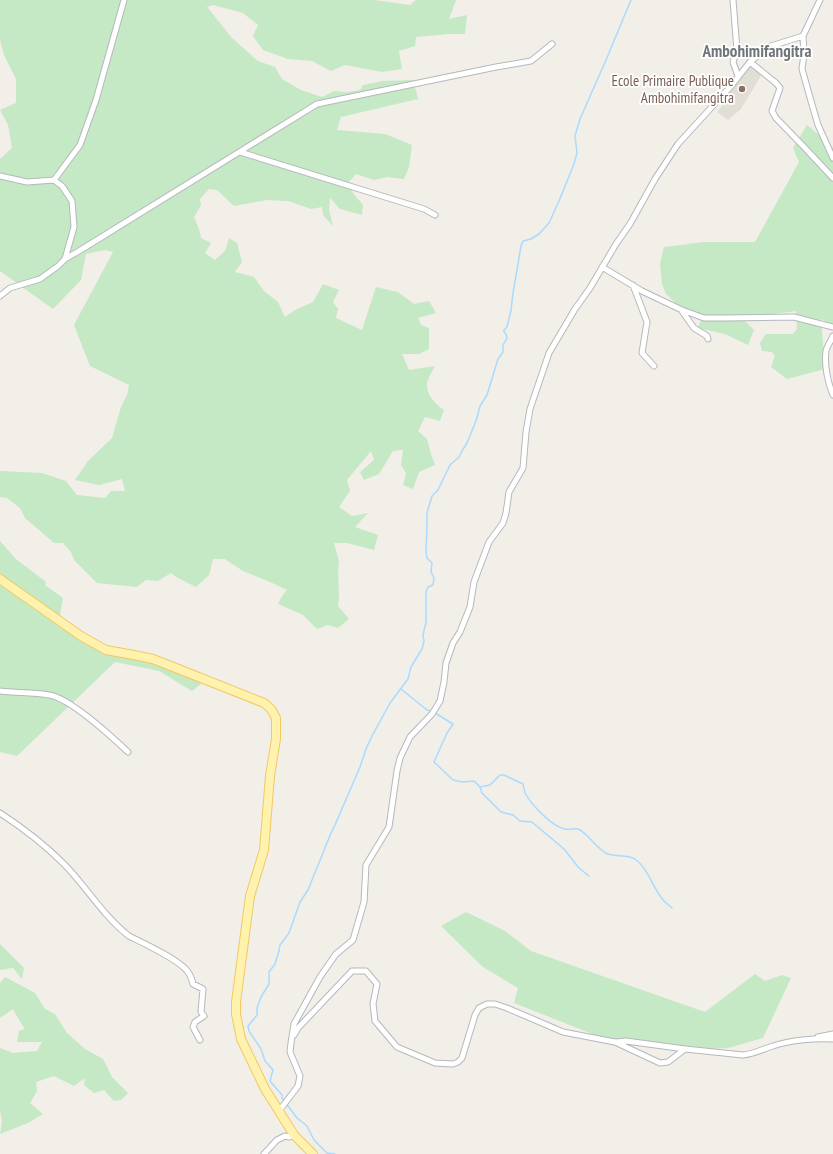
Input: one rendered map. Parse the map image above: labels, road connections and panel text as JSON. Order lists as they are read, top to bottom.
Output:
{
  "districts": ["Ambohimifangitra"],
  "places": ["Ecole Primaire Publique Ambohimifangitra"]
}
